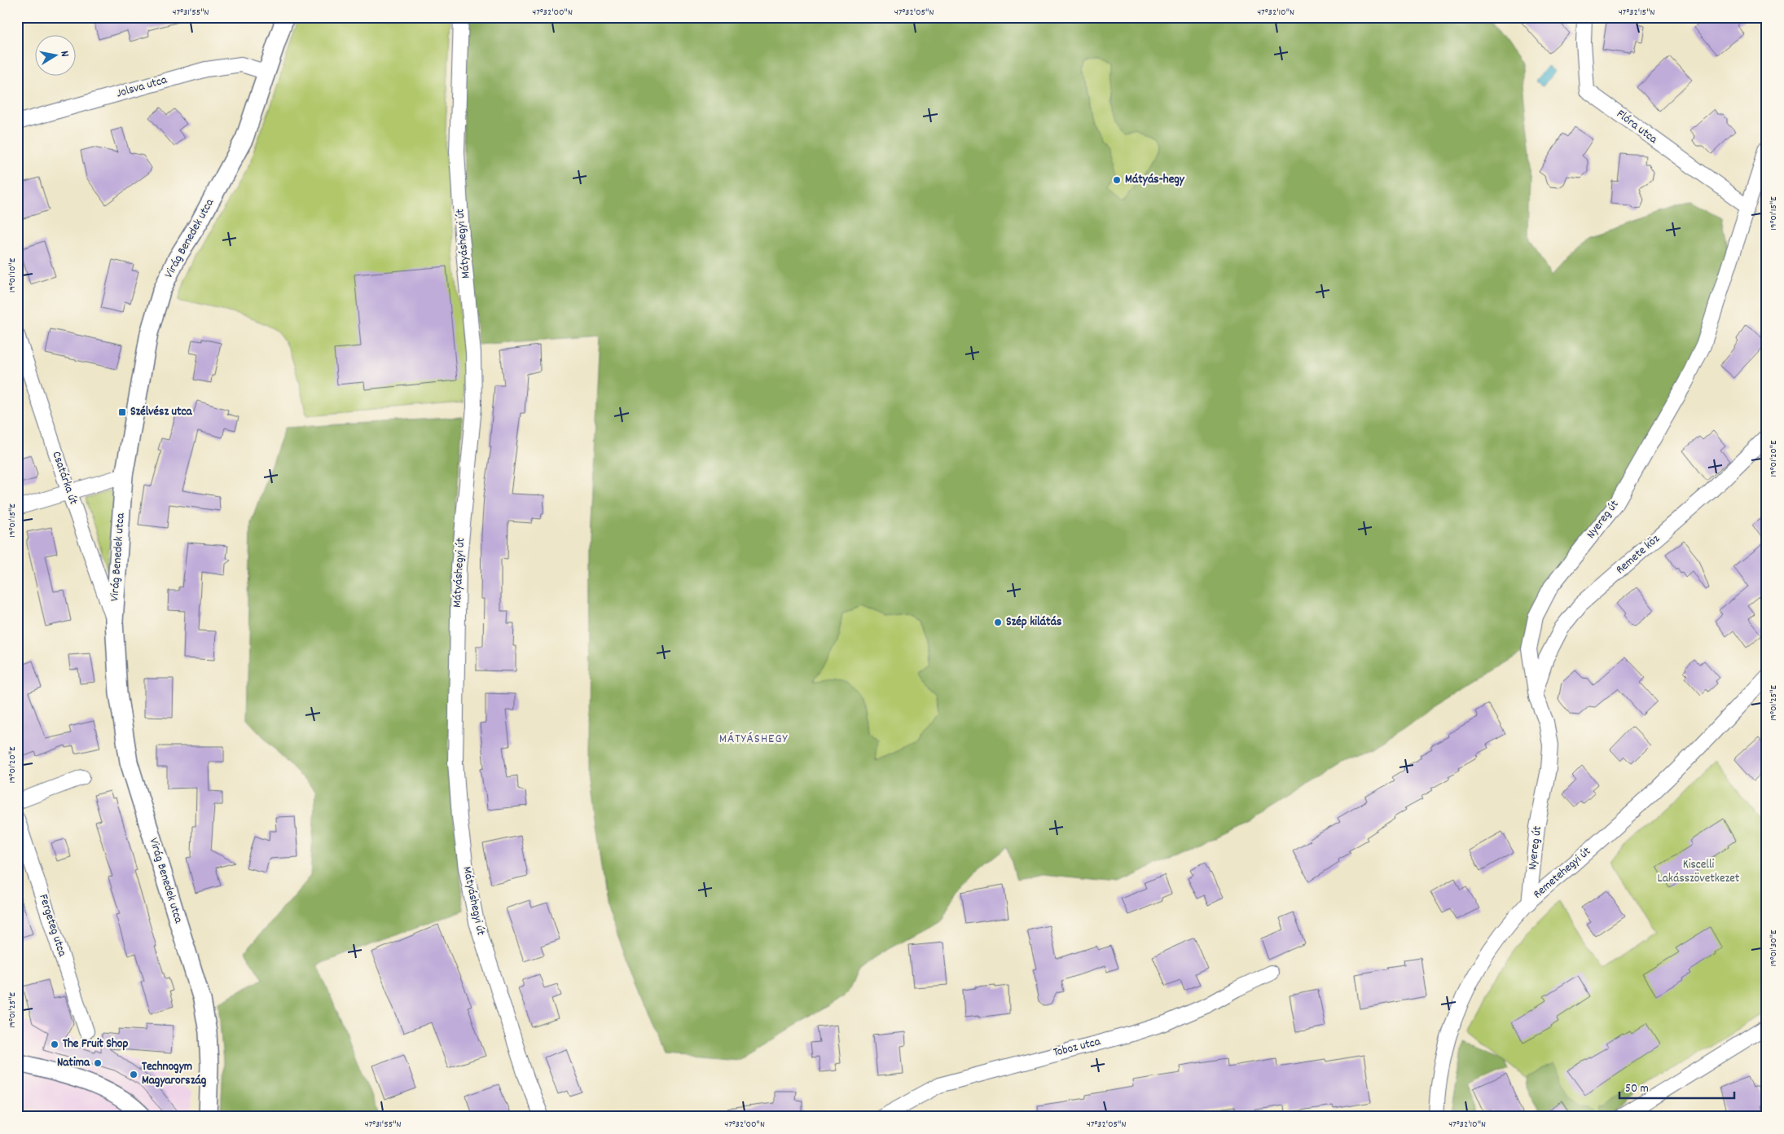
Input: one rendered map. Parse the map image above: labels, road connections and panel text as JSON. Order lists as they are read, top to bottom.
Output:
{
  "streets": {
    "street": [
      "Jolsva utca",
      "Flóra utca",
      "Virág Benedek utca",
      "Mátyáshegyi út",
      "Csatárka út",
      "Nyereg út",
      "Remete köz",
      "Remetehegyi út",
      "Fergeteg utca",
      "Toboz utca"
    ]
  },
  "crossings": [
    ["Jolsva utca", "Virág Benedek utca"],
    ["Flóra utca", "Nyereg út"],
    ["Virág Benedek utca", "Csatárka út"],
    ["Nyereg út", "Remete köz"],
    ["Nyereg út", "Remetehegyi út"]
  ],
  "districts": ["MÁTYÁSHEGY"],
  "parks": ["Kiscelli Lakásszövetkezet"],
  "places": {
    "other": [
      "Mátyás-hegy",
      "Szép kilátás",
      "The Fruit Shop",
      "Natima",
      "Technogym Magyarország"
    ],
    "transit": ["Szélvész utca"]
  },
  "scale_bar": "50 m",
  "north": "right",
  "coordinates": [
    "47°31'55\"N",
    "47°32'00\"N",
    "47°32'05\"N",
    "47°32'10\"N",
    "47°32'15\"N",
    "19°01'15\"E",
    "19°01'10\"E",
    "19°01'20\"E",
    "19°01'25\"E",
    "19°01'30\"E"
  ]
}
